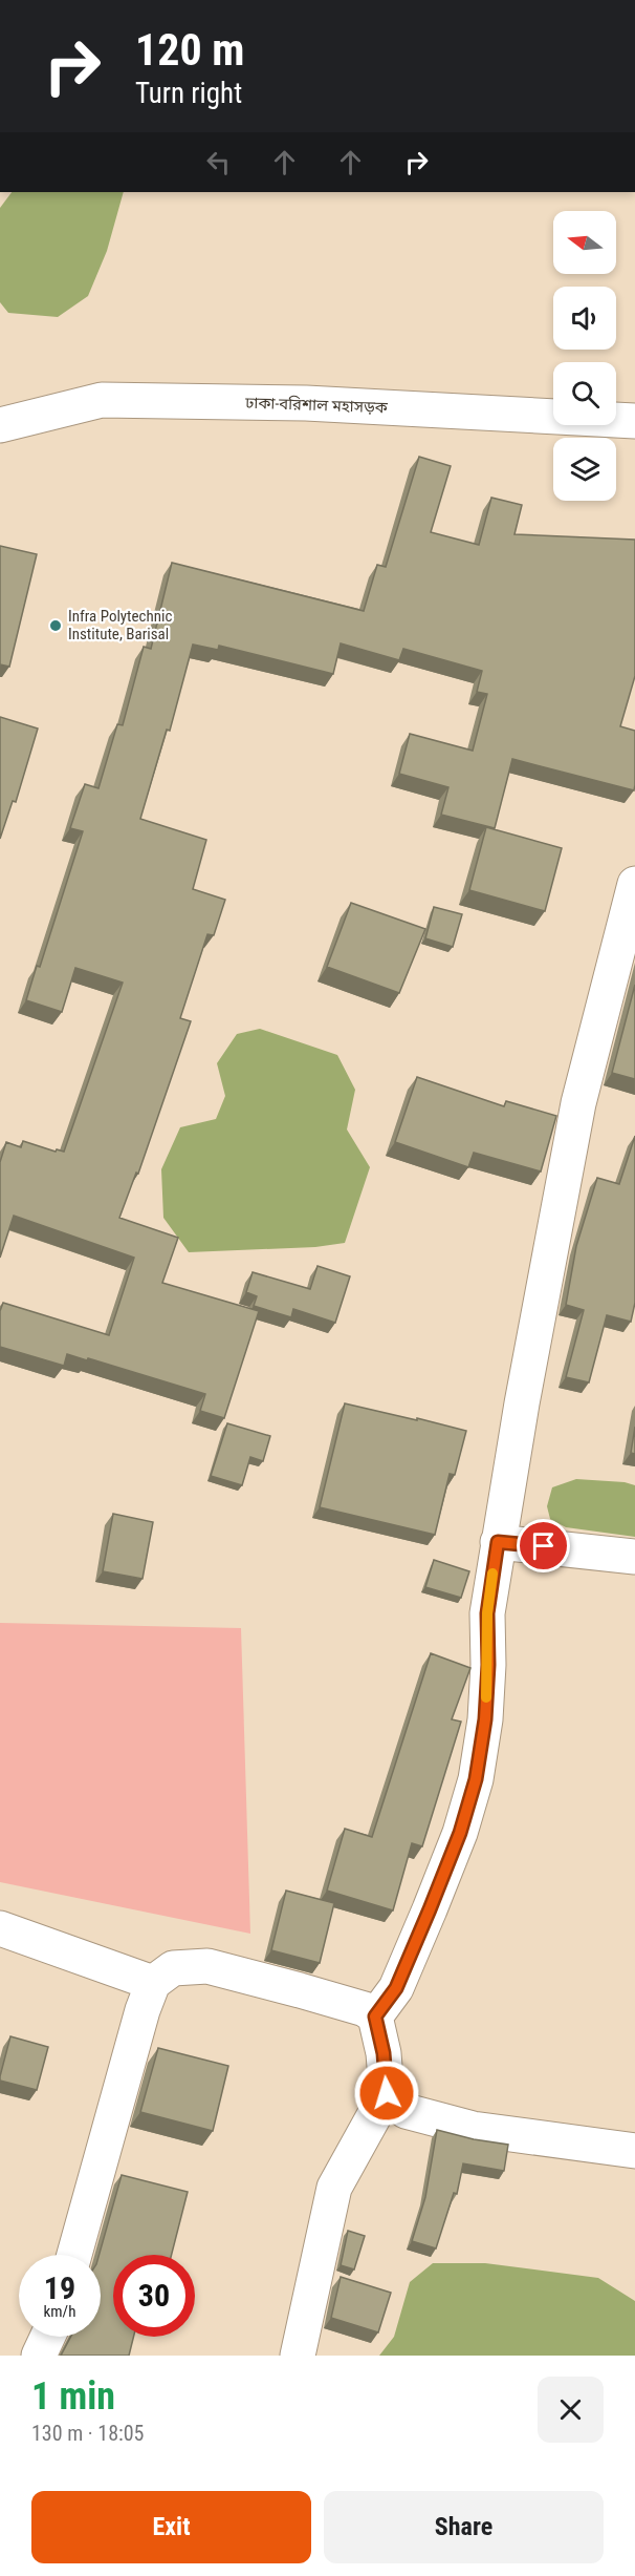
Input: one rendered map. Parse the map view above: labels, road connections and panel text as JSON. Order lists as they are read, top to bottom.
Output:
{
  "streets": {
    "main road": ["ঢাকা-বরিশাল মহাসড়ক"]
  },
  "places": ["Infra Polytechnic Institute, Barisal"],
  "north": "left",
  "page": {
    "turn": ["120 m", "Turn right"],
    "speed": "19 km/h",
    "limit": "30",
    "heading": ["1 min", "130 m · 18:05"],
    "buttons": ["Exit", "Share"]
  }
}
